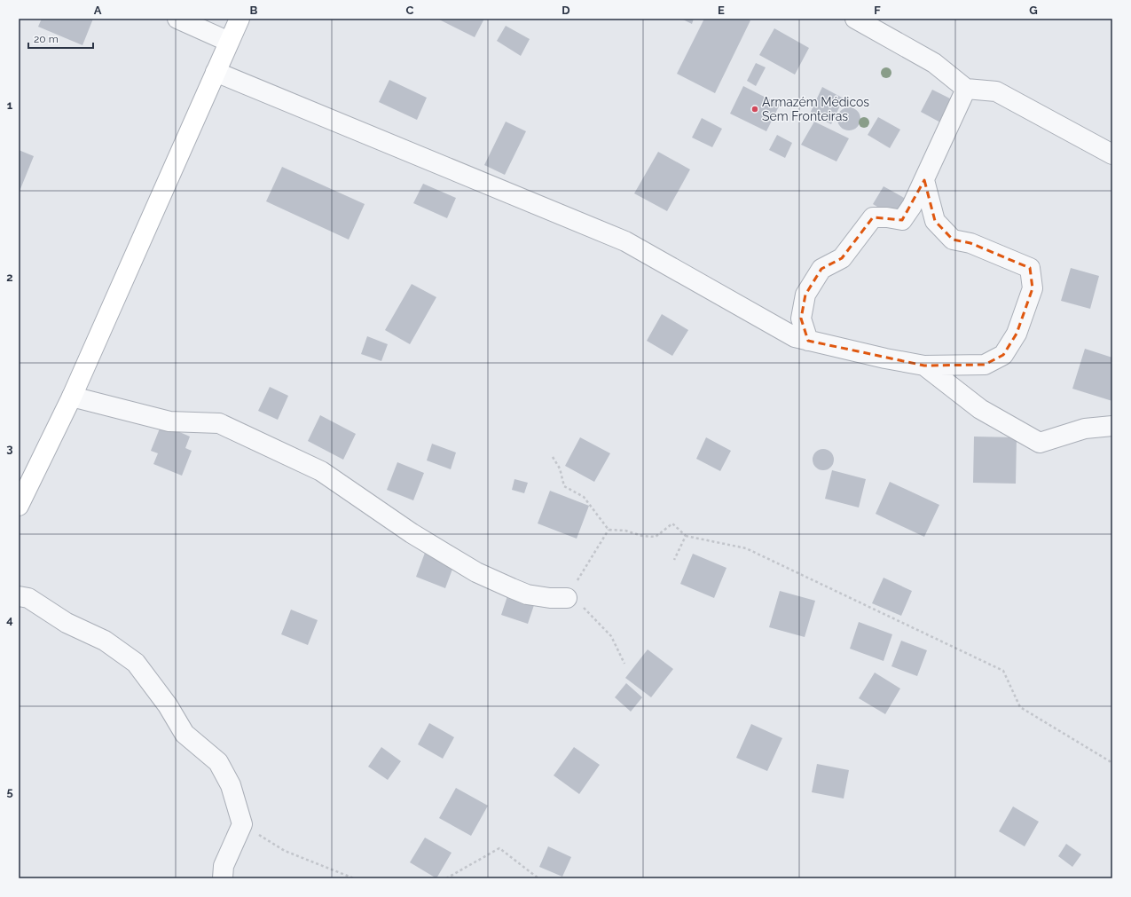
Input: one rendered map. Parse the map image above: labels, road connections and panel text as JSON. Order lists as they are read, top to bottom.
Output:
{
  "places": ["Armazém Médicos Sem Fronteiras"],
  "scale_bar": "20 m",
  "grid": {
    "columns": [
      "A",
      "B",
      "C",
      "D",
      "E",
      "F",
      "G"
    ],
    "rows": [
      "1",
      "2",
      "3",
      "4",
      "5"
    ]
  }
}
